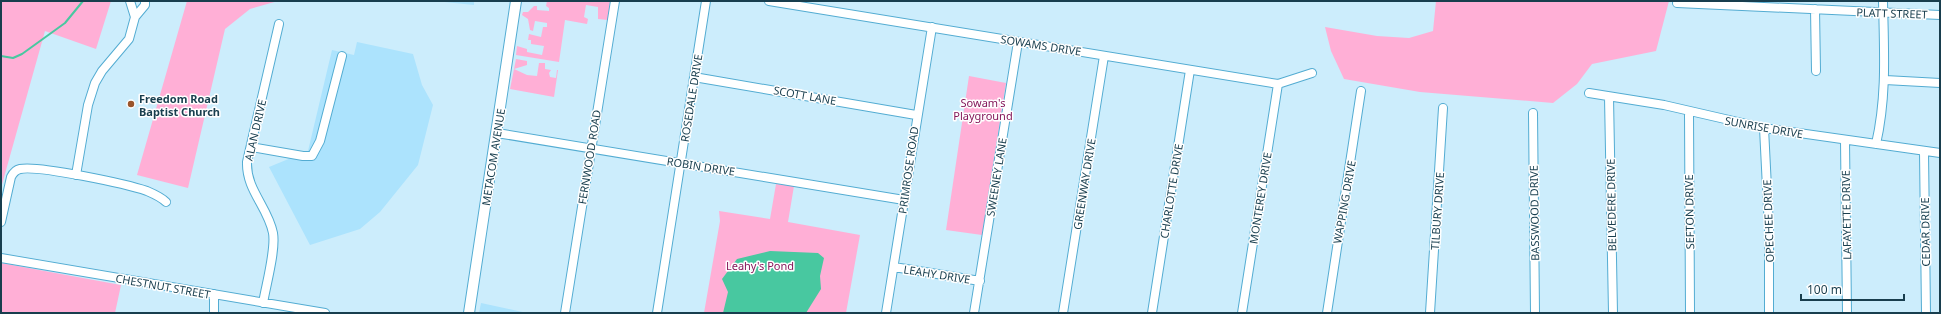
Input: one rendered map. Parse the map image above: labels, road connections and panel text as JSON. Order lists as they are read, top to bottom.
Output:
{
  "streets": {
    "main road": ["METACOM AVENUE"],
    "street": [
      "PLATT STREET",
      "SOWAMS DRIVE",
      "SCOTT LANE",
      "ROSEDALE DRIVE",
      "SUNRISE DRIVE",
      "ALAN DRIVE",
      "FERNWOOD ROAD",
      "ROBIN DRIVE",
      "PRIMROSE ROAD",
      "SWEENEY LANE",
      "GREENWAY DRIVE",
      "CHARLOTTE DRIVE",
      "MONTEREY DRIVE",
      "WAPPING DRIVE",
      "BELVEDERE DRIVE",
      "TILBURY DRIVE",
      "SEFTON DRIVE",
      "BASSWOOD DRIVE",
      "LAFAYETTE DRIVE",
      "OPECHEE DRIVE",
      "CEDAR DRIVE",
      "LEAHY DRIVE",
      "CHESTNUT STREET"
    ]
  },
  "crossings": [
    ["SOWAMS DRIVE", "PRIMROSE ROAD"],
    ["SOWAMS DRIVE", "SWEENEY LANE"],
    ["SOWAMS DRIVE", "GREENWAY DRIVE"],
    ["SOWAMS DRIVE", "CHARLOTTE DRIVE"],
    ["SOWAMS DRIVE", "MONTEREY DRIVE"],
    ["SCOTT LANE", "ROSEDALE DRIVE"],
    ["SCOTT LANE", "PRIMROSE ROAD"],
    ["ROSEDALE DRIVE", "ROBIN DRIVE"],
    ["SUNRISE DRIVE", "BELVEDERE DRIVE"],
    ["SUNRISE DRIVE", "SEFTON DRIVE"],
    ["SUNRISE DRIVE", "LAFAYETTE DRIVE"],
    ["SUNRISE DRIVE", "OPECHEE DRIVE"],
    ["SUNRISE DRIVE", "CEDAR DRIVE"],
    ["ALAN DRIVE", "CHESTNUT STREET"],
    ["METACOM AVENUE", "ROBIN DRIVE"],
    ["FERNWOOD ROAD", "ROBIN DRIVE"],
    ["ROBIN DRIVE", "PRIMROSE ROAD"],
    ["PRIMROSE ROAD", "LEAHY DRIVE"],
    ["SWEENEY LANE", "LEAHY DRIVE"]
  ],
  "parks": ["Sowam's Playground", "Leahy's Pond"],
  "places": ["Freedom Road Baptist Church"],
  "scale_bar": "100 m"
}
